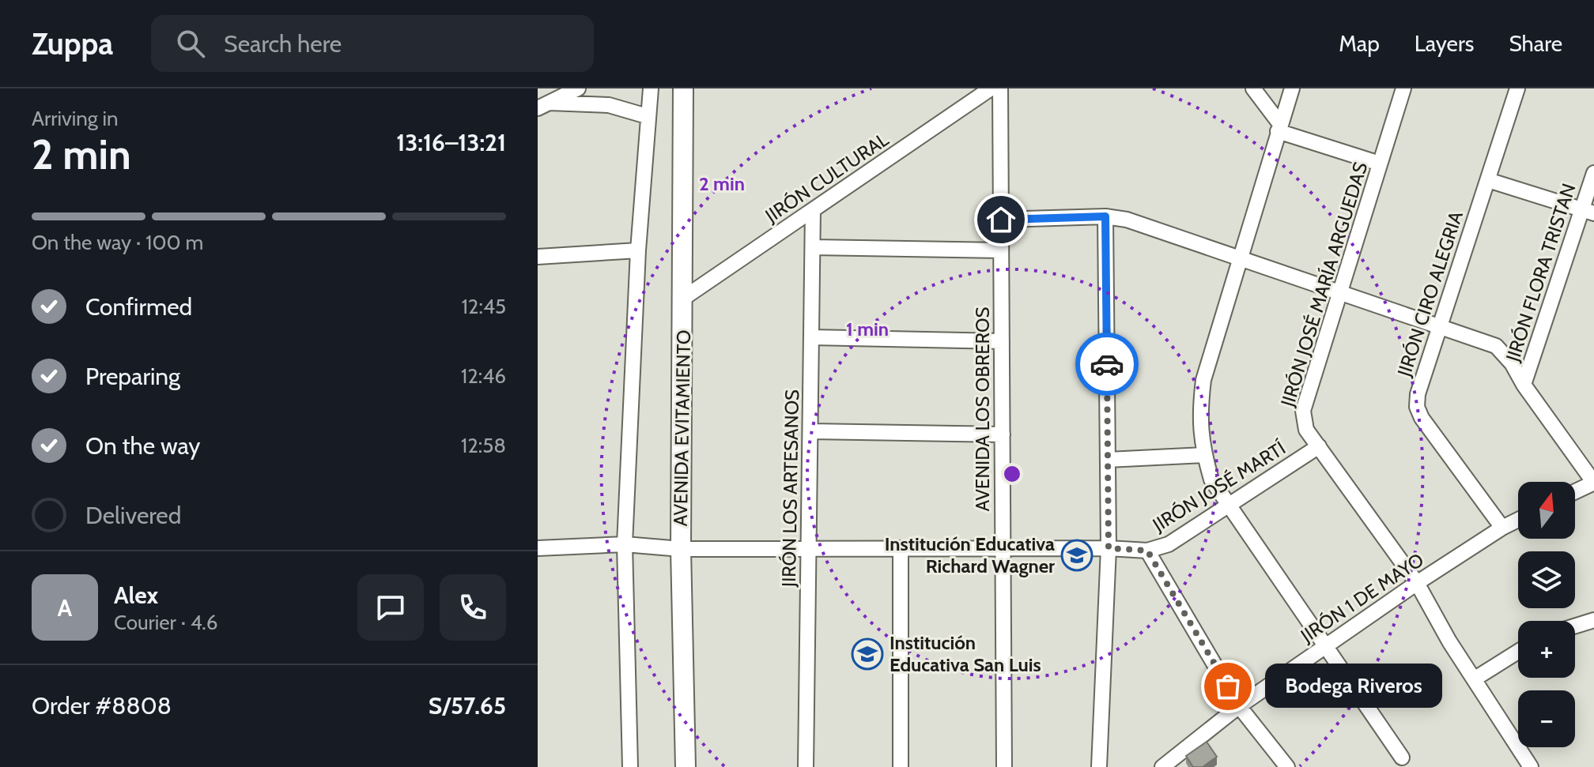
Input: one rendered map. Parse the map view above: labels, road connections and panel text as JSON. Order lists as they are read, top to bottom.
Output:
{
  "streets": {
    "street": [
      "JIRÓN CULTURAL",
      "JIRÓN FLORA TRISTAN",
      "JIRÓN JOSÉ MARÍA ARGUEDAS",
      "JIRÓN CIRO ALEGRIA",
      "AVENIDA LOS OBREROS",
      "AVENIDA EVITAMIENTO",
      "JIRÓN JOSÉ MARTÍ",
      "JIRÓN LOS ARTESANOS",
      "JIRÓN 1 DE MAYO"
    ]
  },
  "crossings": [
    ["JIRÓN CULTURAL", "AVENIDA EVITAMIENTO"],
    ["JIRÓN CULTURAL", "JIRÓN LOS ARTESANOS"],
    ["JIRÓN JOSÉ MARÍA ARGUEDAS", "JIRÓN JOSÉ MARTÍ"],
    ["JIRÓN JOSÉ MARÍA ARGUEDAS", "JIRÓN 1 DE MAYO"],
    ["JIRÓN CIRO ALEGRIA", "JIRÓN 1 DE MAYO"],
    ["AVENIDA LOS OBREROS", "JIRÓN JOSÉ MARTÍ"],
    ["AVENIDA EVITAMIENTO", "JIRÓN JOSÉ MARTÍ"],
    ["JIRÓN JOSÉ MARTÍ", "JIRÓN LOS ARTESANOS"]
  ],
  "places": {
    "school or university": ["Institución Educativa Richard Wagner", "Institución Educativa San Luis"],
    "other": ["Bodega Riveros"]
  },
  "north": "top",
  "page": {
    "header": "Zuppa",
    "search": "Search here",
    "nav": ["Map", "Layers", "Share"],
    "heading": ["2 min", "Arriving in", "13:16–13:21"],
    "panel": [
      "Alex",
      "Courier · 4.6",
      "Order #8808",
      "S/57.65"
    ],
    "bar": "On the way · 100 m",
    "list": [
      ["Confirmed", "12:45"],
      ["Preparing", "12:46"],
      ["On the way", "12:58"],
      "Delivered"
    ],
    "map_buttons": ["+", "−"],
    "round": "A",
    "bubble": "Bodega Riveros"
  },
  "rings": ["2 min", "1 min"]
}
